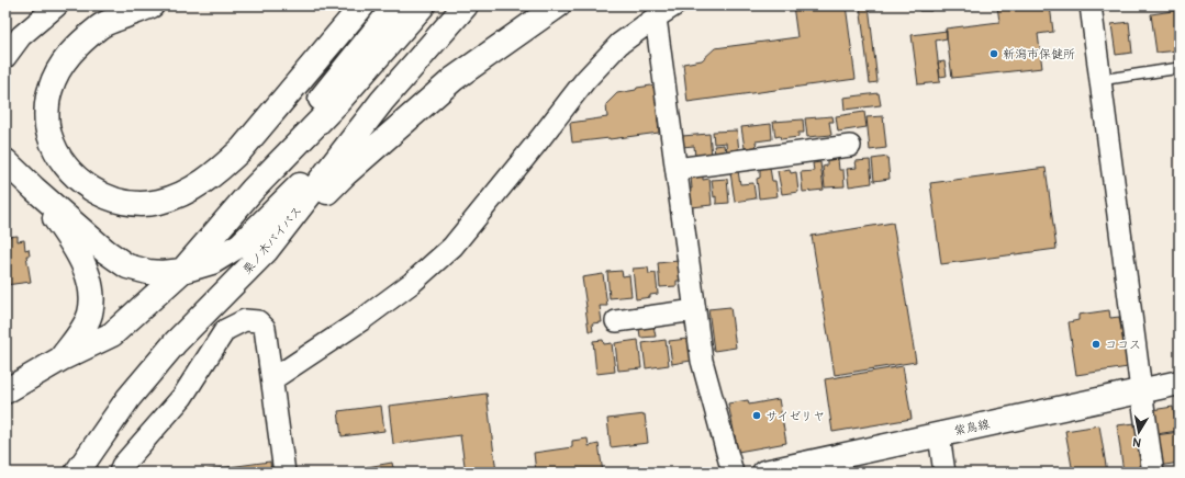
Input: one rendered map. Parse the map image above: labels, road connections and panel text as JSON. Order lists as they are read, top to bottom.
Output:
{
  "streets": {
    "main road": ["栗ノ木バイパス", "紫鳥線"]
  },
  "places": ["新潟市保健所", "ココス", "サイゼリヤ"],
  "north": "bottom"
}
